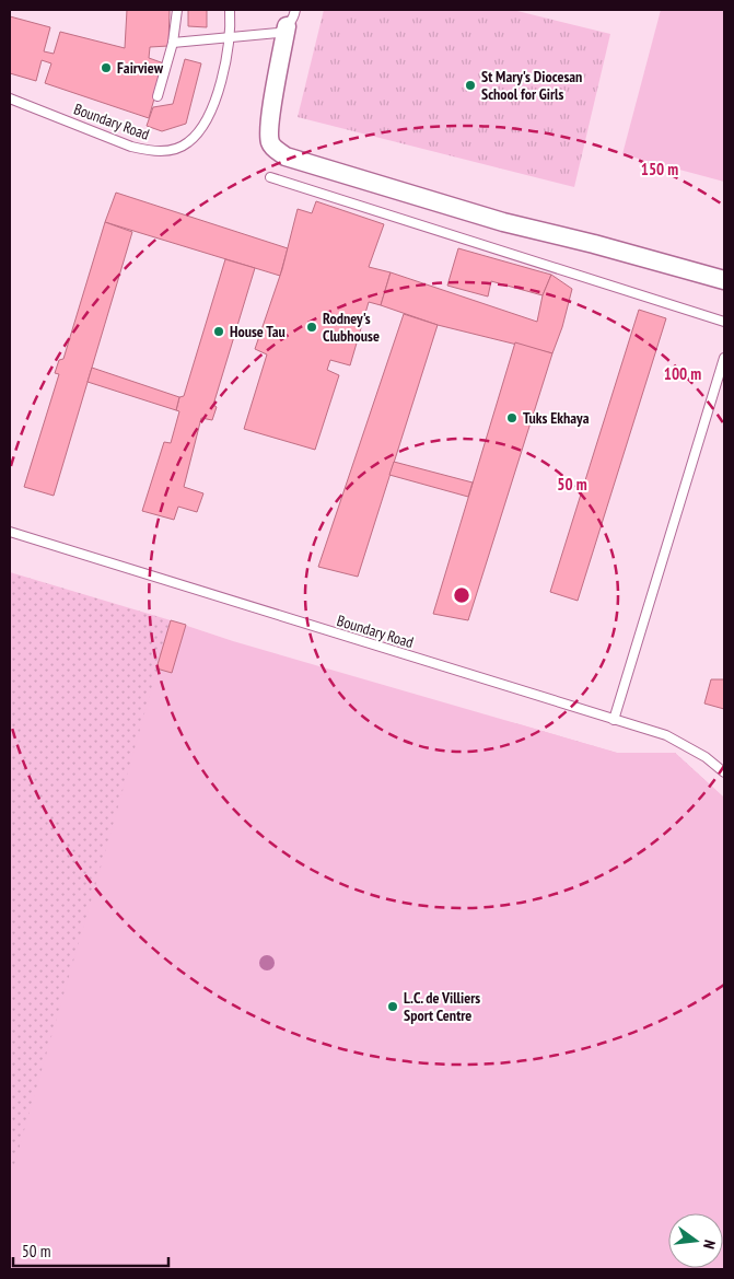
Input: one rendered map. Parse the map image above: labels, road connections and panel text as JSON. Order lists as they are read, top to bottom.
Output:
{
  "streets": {
    "lane": ["Boundary Road"]
  },
  "places": [
    "Fairview",
    "St Mary's Diocesan School for Girls",
    "Rodney's Clubhouse",
    "House Tau",
    "Tuks Ekhaya",
    "L.C. de Villiers Sport Centre"
  ],
  "scale_bar": "50 m",
  "north": "right",
  "rings": ["150 m", "100 m", "50 m"]
}
